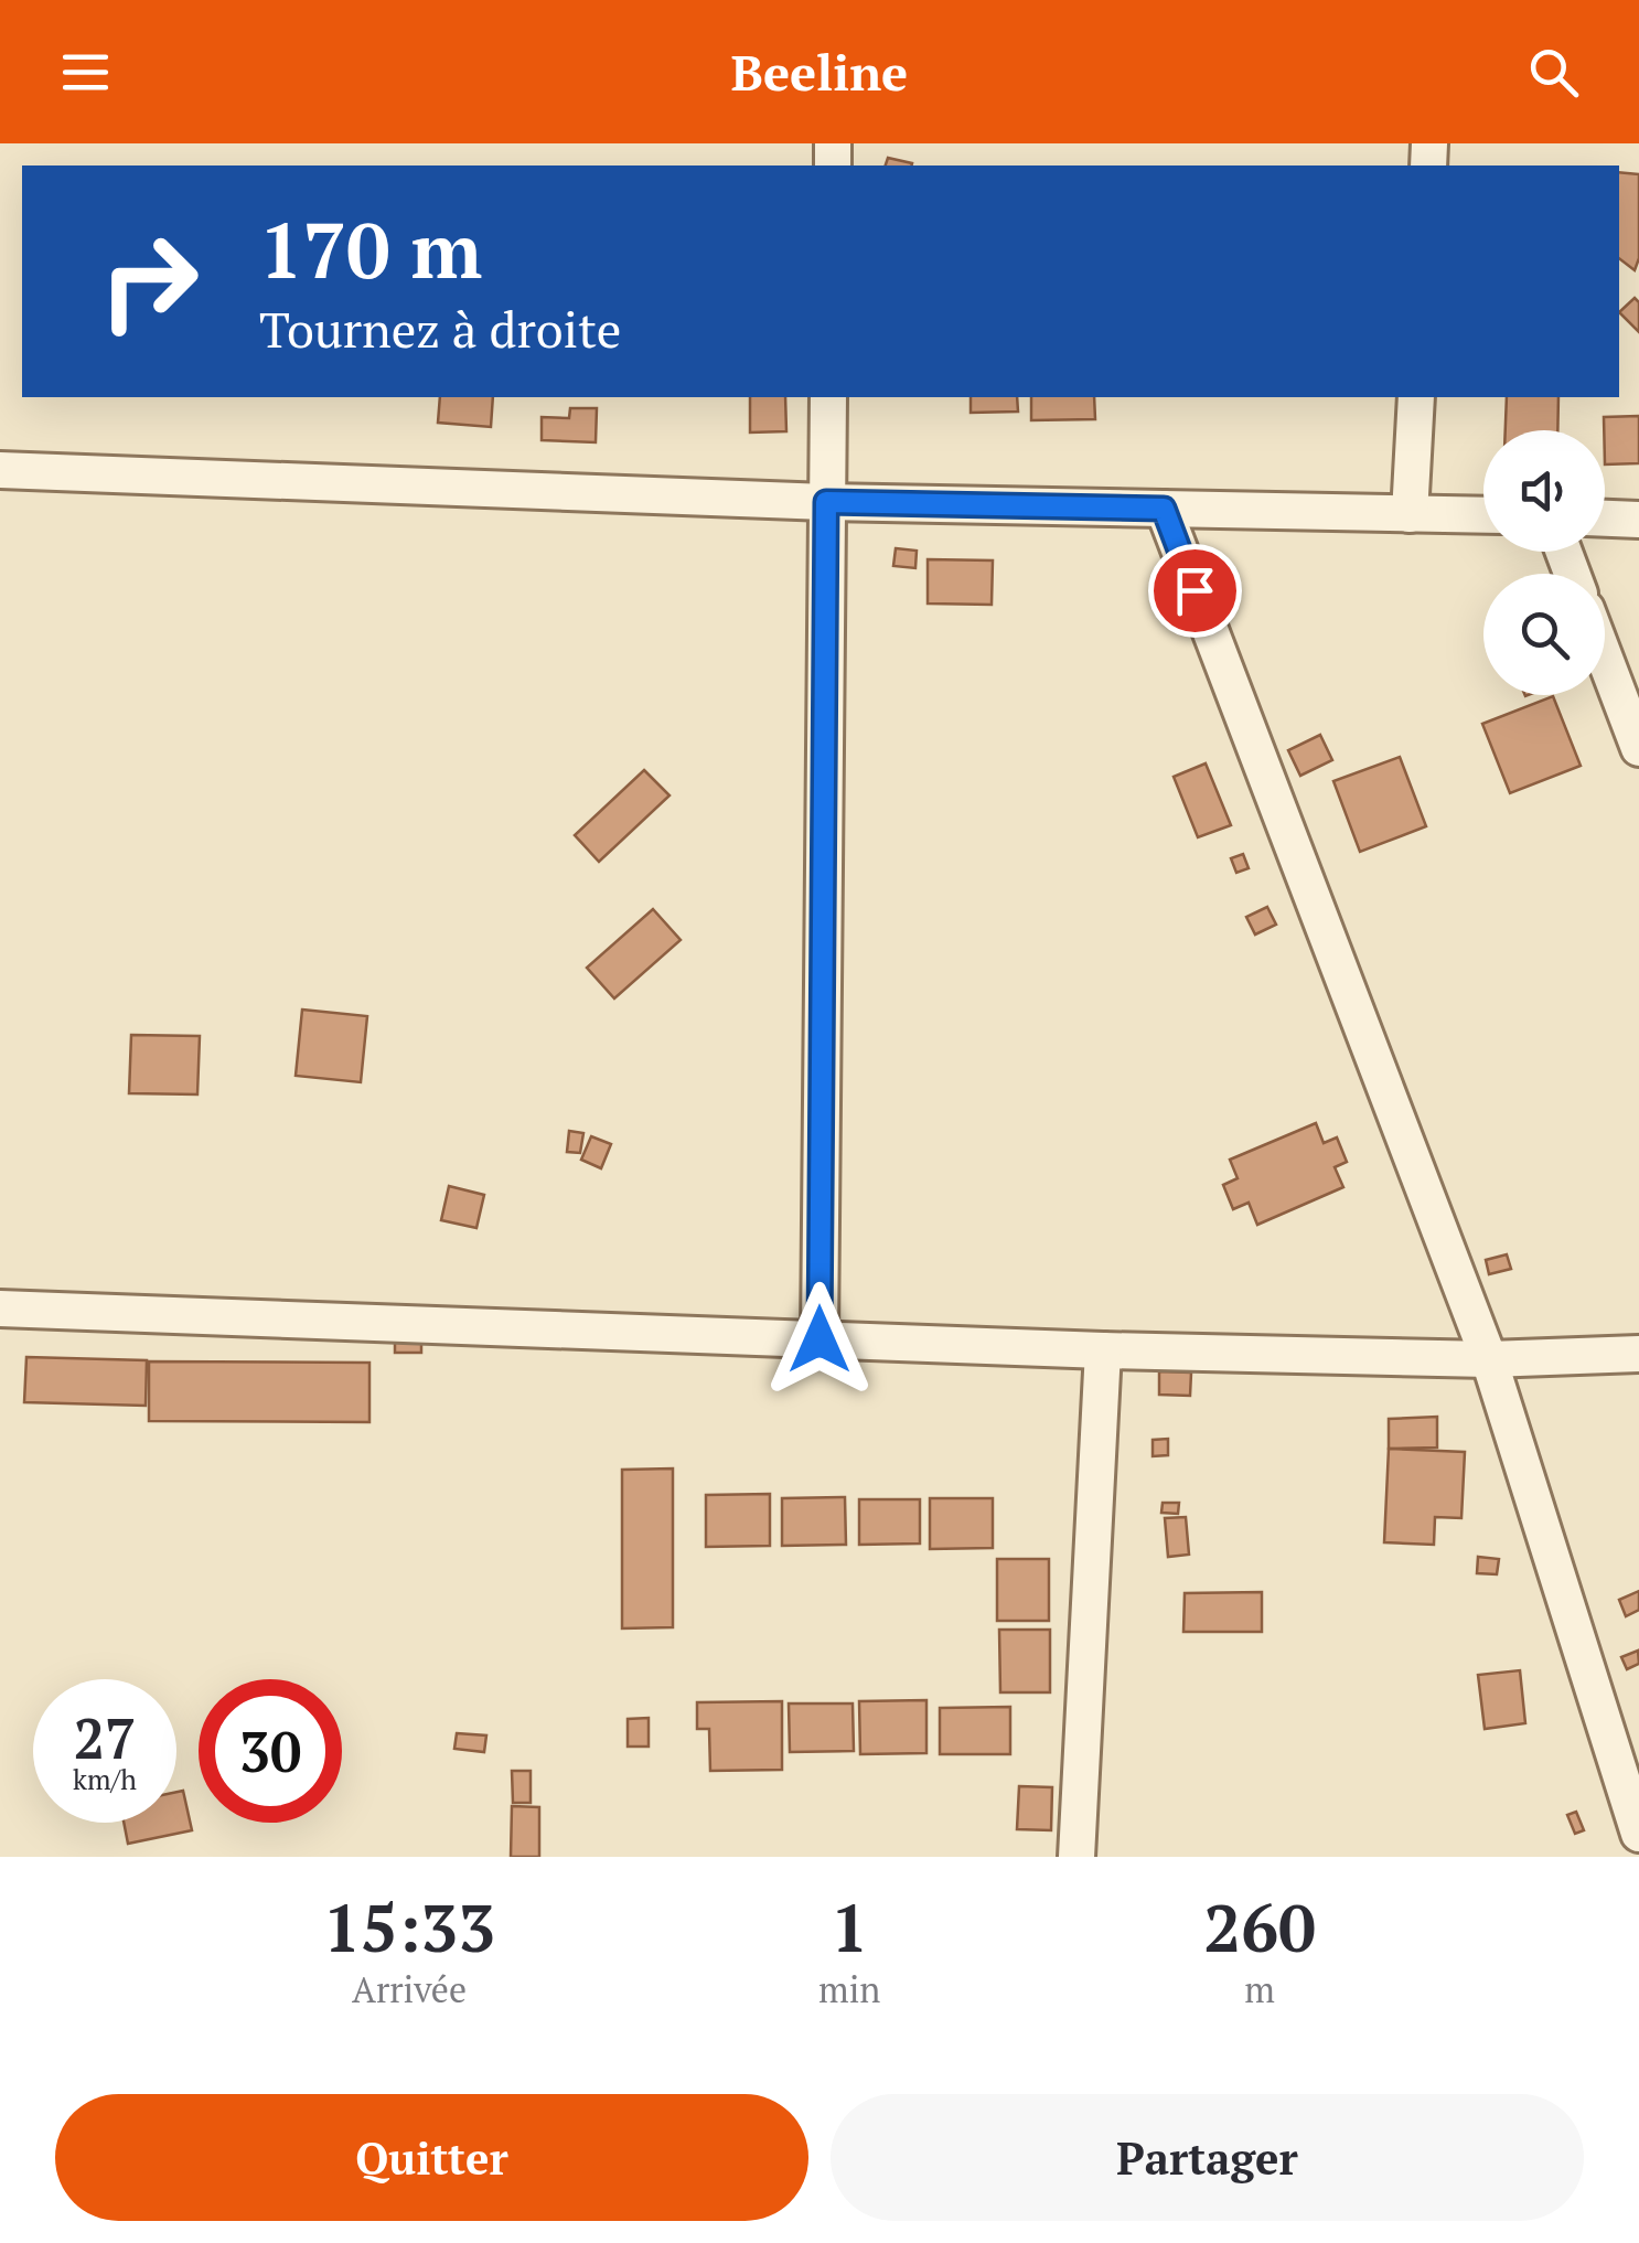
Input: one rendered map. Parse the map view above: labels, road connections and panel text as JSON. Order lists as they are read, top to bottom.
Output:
{
  "page": {
    "header": "Beeline",
    "turn": ["170 m", "Tournez à droite"],
    "speed": "27 km/h",
    "limit": "30",
    "eta": [
      "15:33",
      "Arrivée",
      "1",
      "min",
      "260",
      "m"
    ],
    "buttons": ["Quitter", "Partager"]
  }
}
